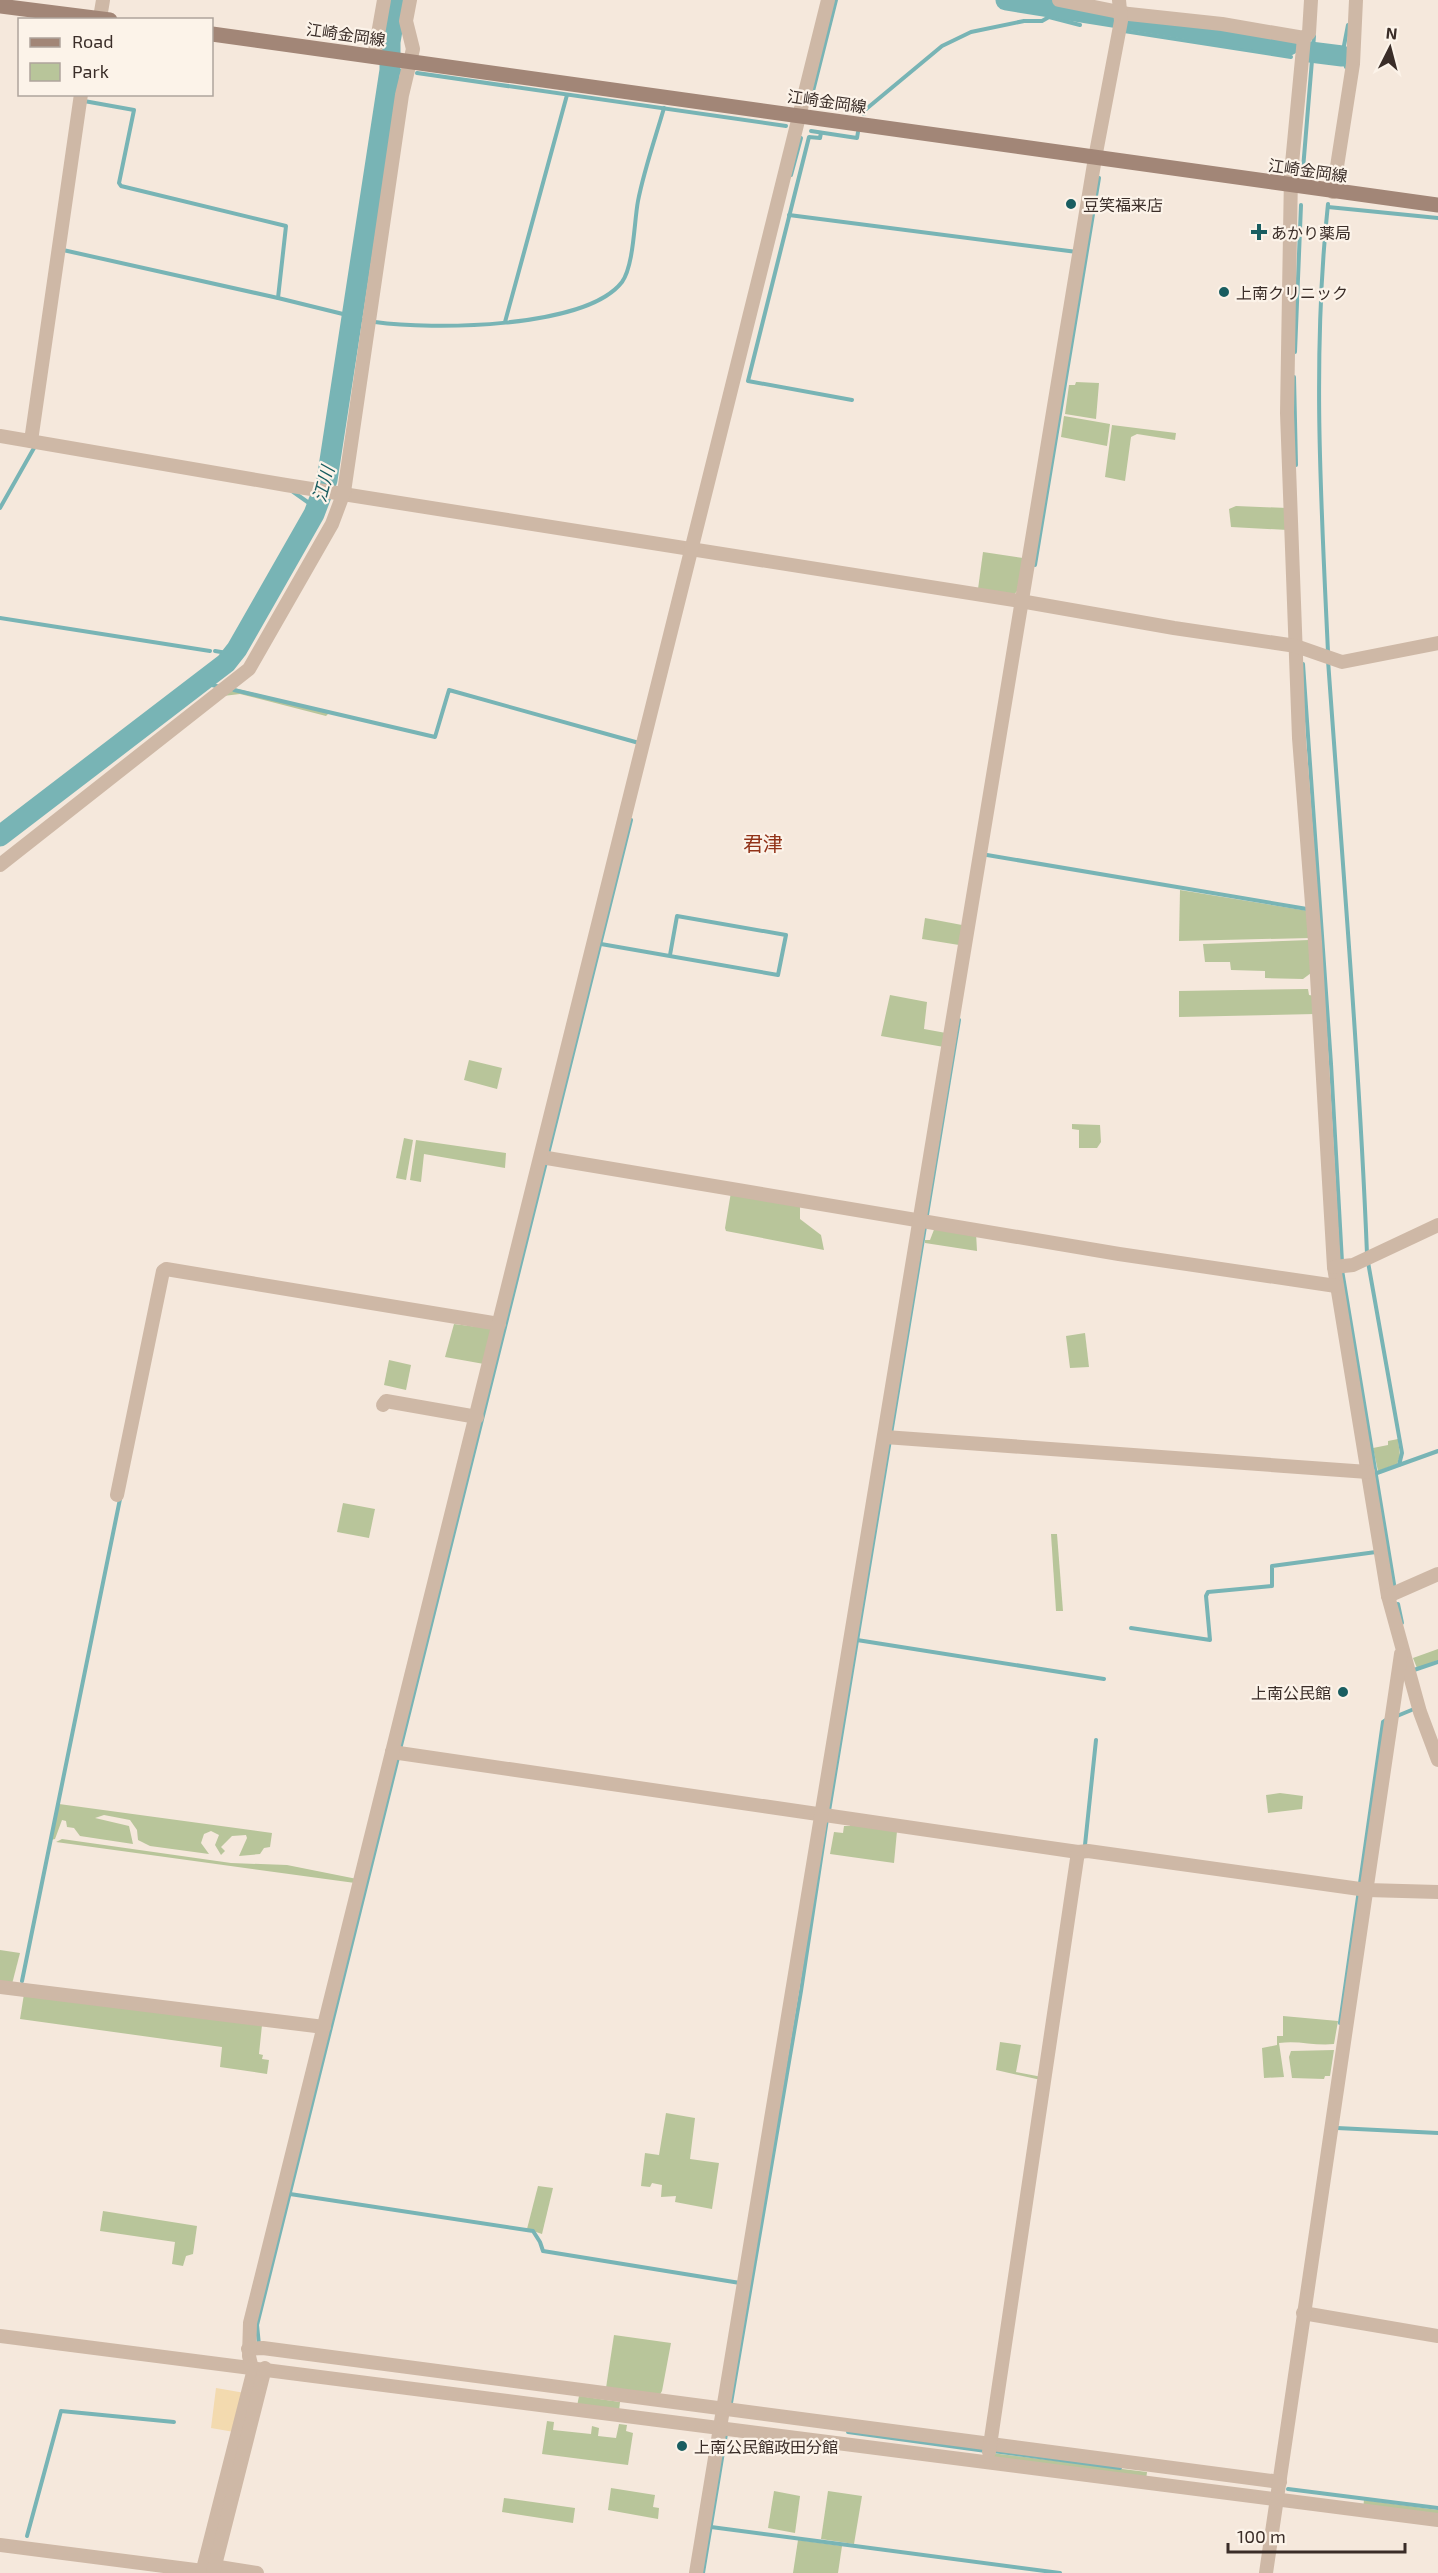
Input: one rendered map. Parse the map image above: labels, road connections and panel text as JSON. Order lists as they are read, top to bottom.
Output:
{
  "streets": {
    "main road": ["江崎金岡線"]
  },
  "districts": ["君津"],
  "water": ["江川"],
  "places": {
    "other": [
      "豆笑福来店",
      "上南クリニック",
      "上南公民館",
      "上南公民館政田分館"
    ],
    "health": ["あかり薬局"]
  },
  "legend": ["Road", "Park"],
  "scale_bar": "100 m",
  "north": "top"
}
